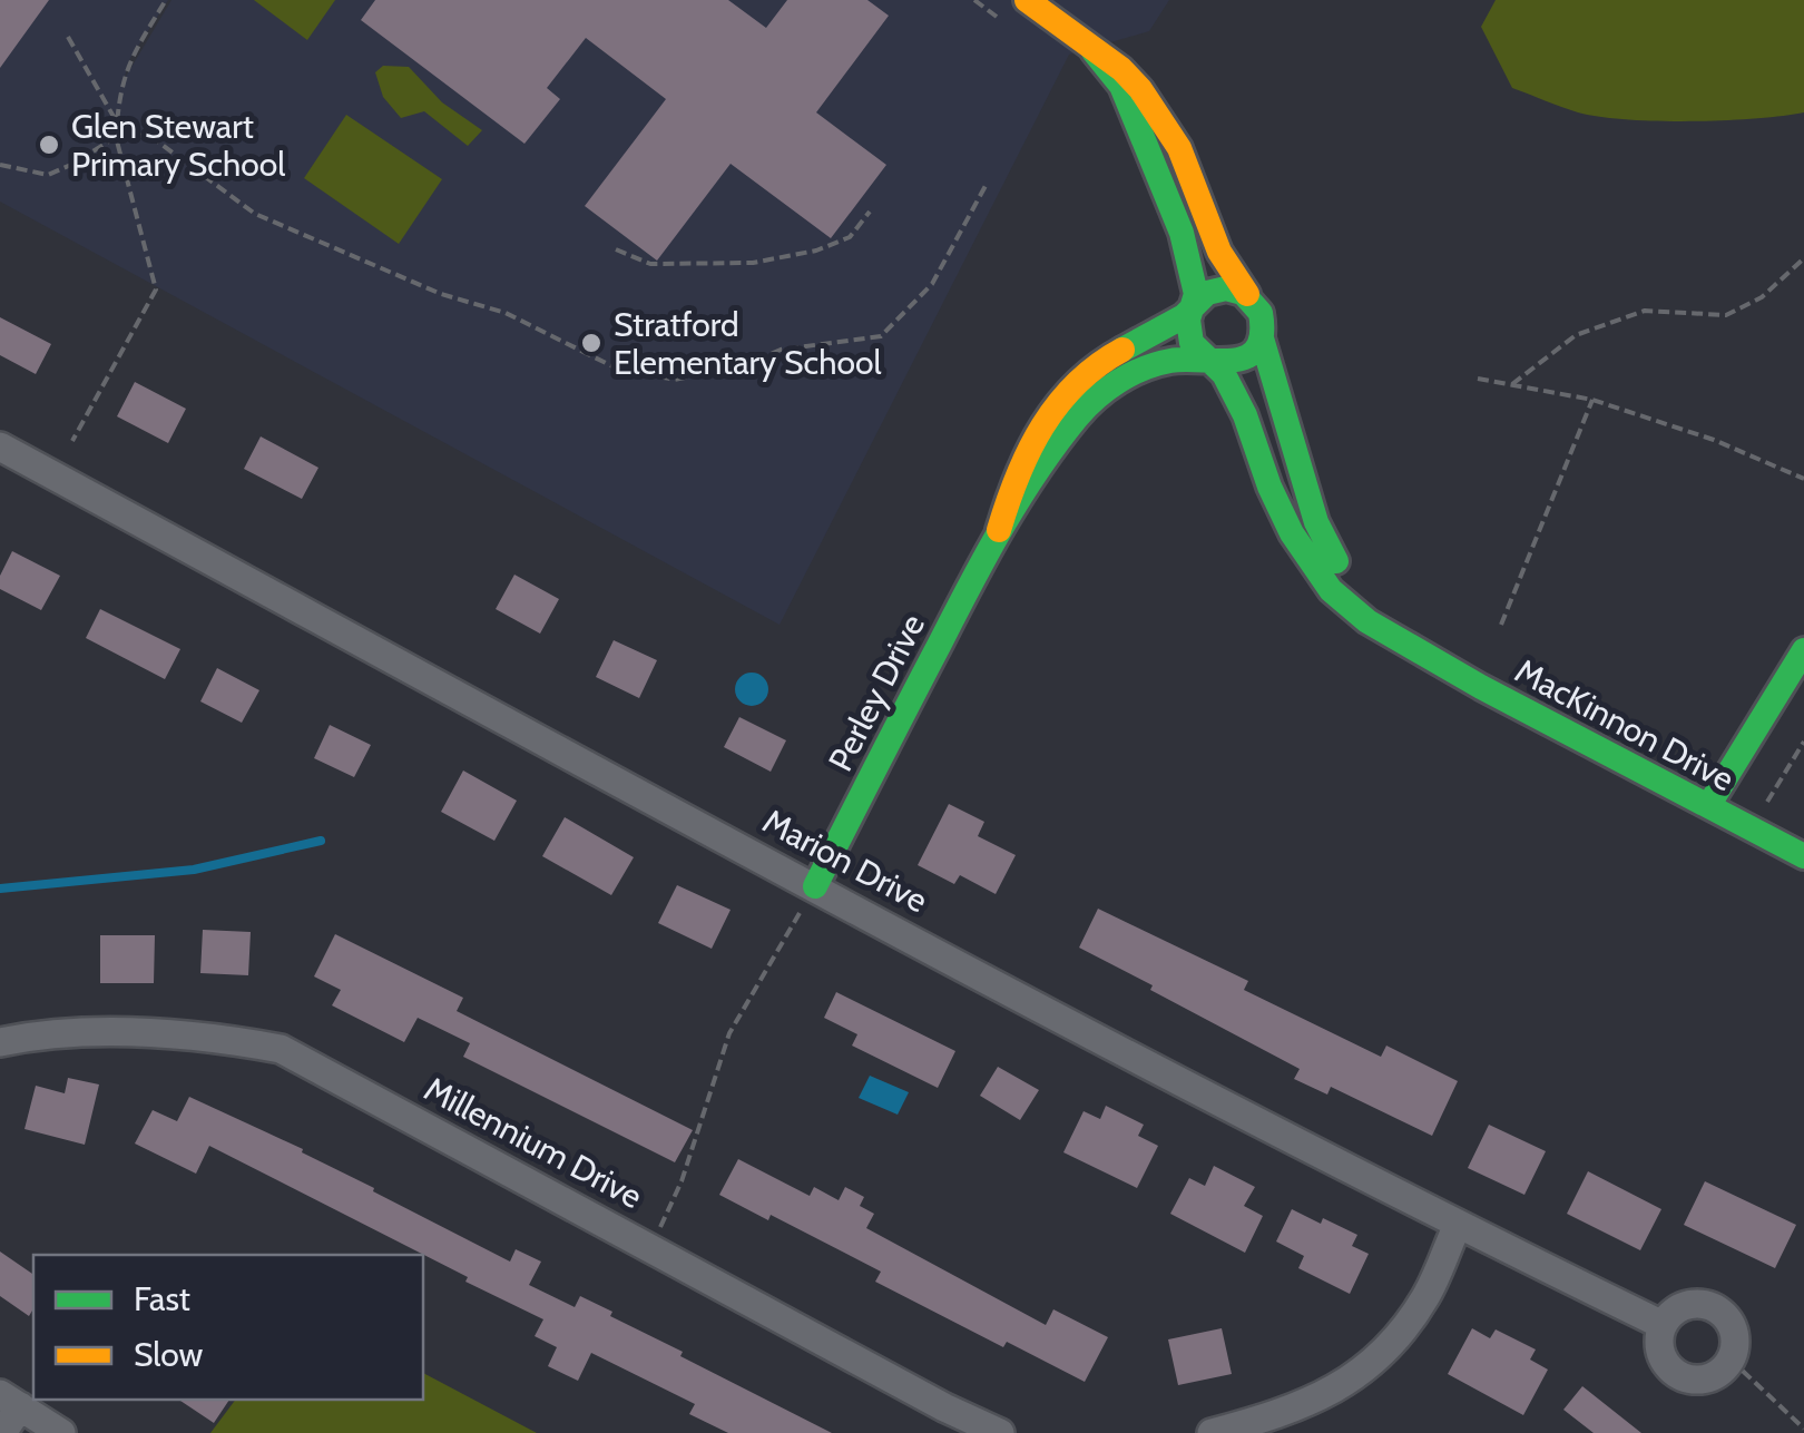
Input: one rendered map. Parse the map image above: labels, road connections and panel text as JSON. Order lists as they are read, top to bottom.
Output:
{
  "streets": {
    "street": [
      "Perley Drive",
      "MacKinnon Drive",
      "Marion Drive",
      "Millennium Drive"
    ]
  },
  "crossings": [
    ["Perley Drive", "MacKinnon Drive"],
    ["Perley Drive", "Marion Drive"]
  ],
  "places": ["Glen Stewart Primary School", "Stratford Elementary School"],
  "legend": ["Fast", "Slow"]
}
